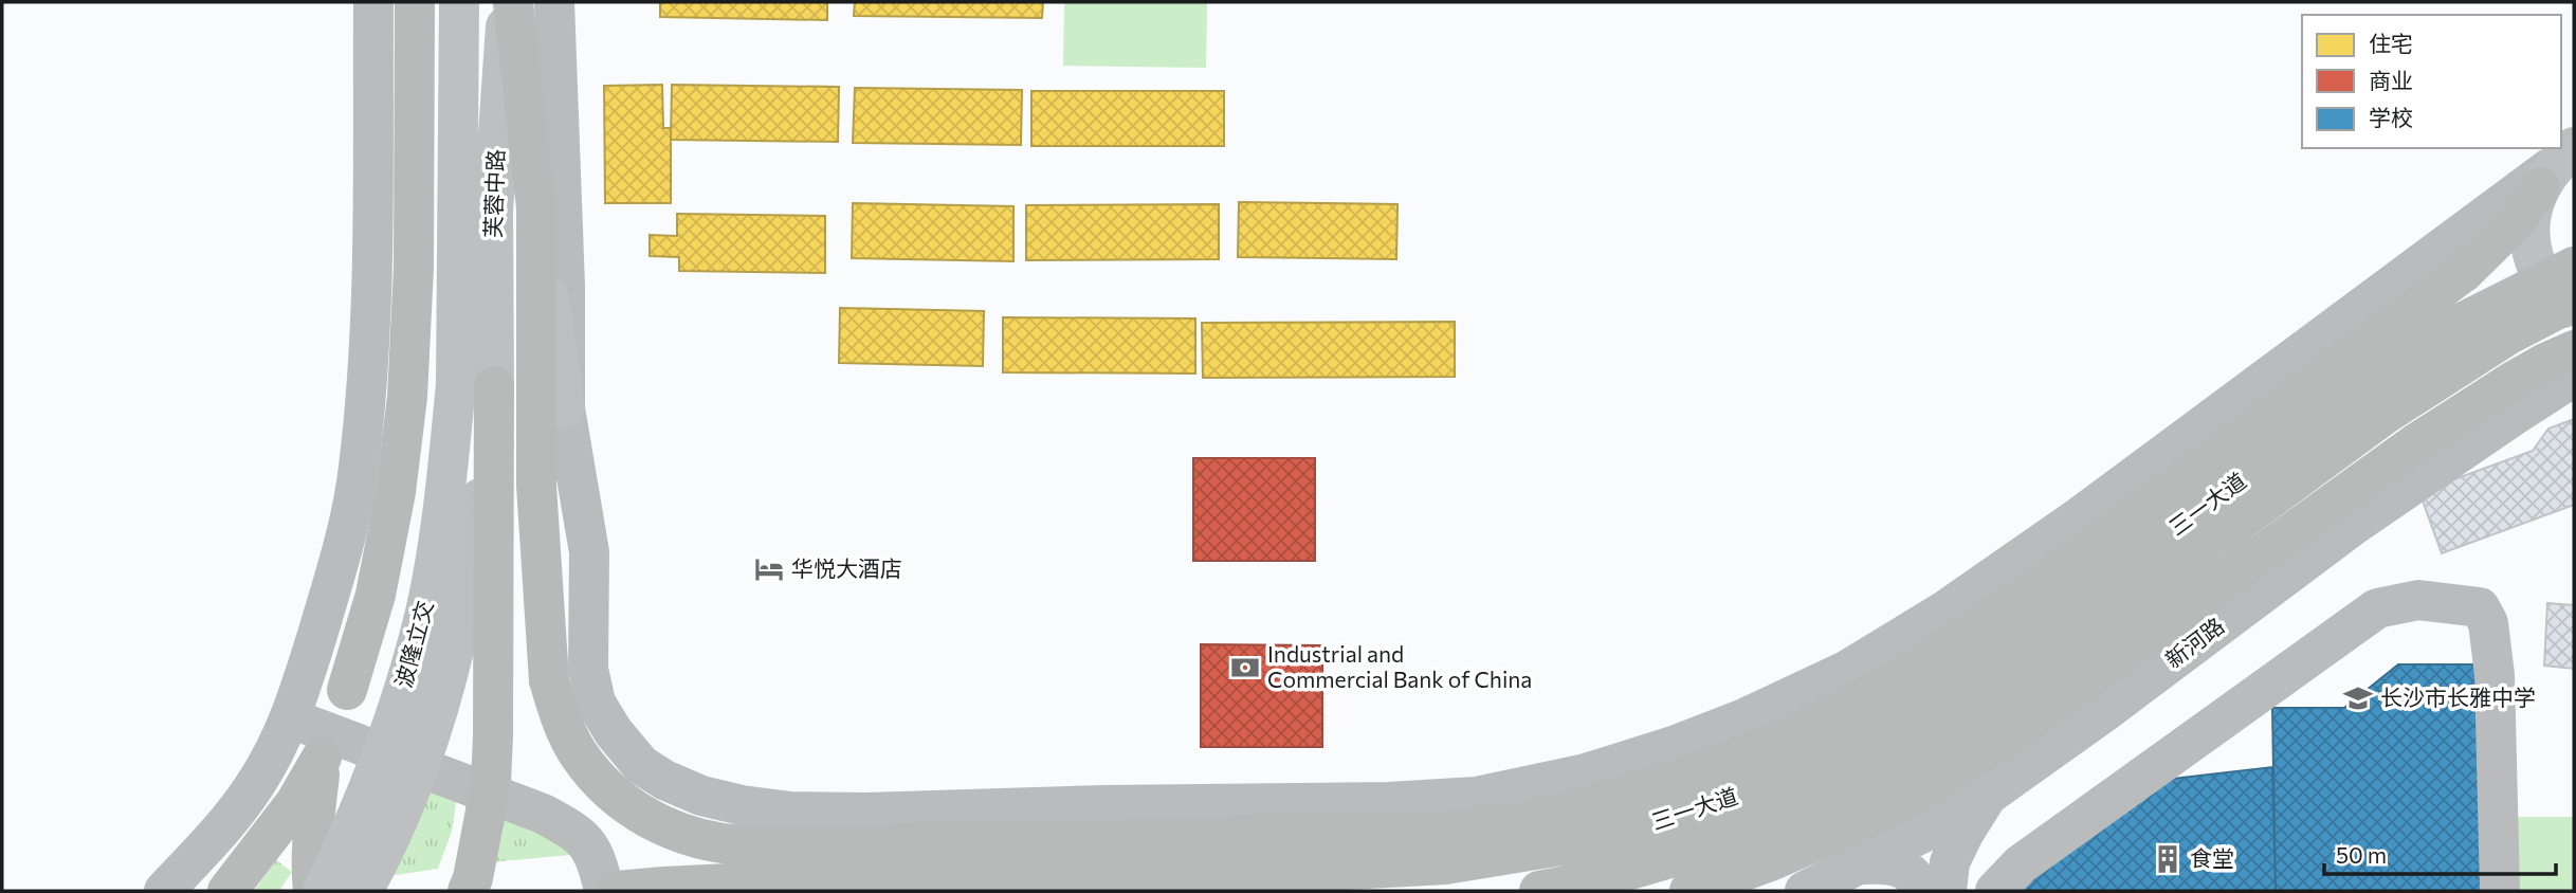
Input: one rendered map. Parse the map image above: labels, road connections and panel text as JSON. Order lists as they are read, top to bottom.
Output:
{
  "streets": {
    "highway": ["三一大道"],
    "main road": ["芙蓉中路", "波隆立交"],
    "street": ["新河路"]
  },
  "crossings": [
    ["芙蓉中路", "波隆立交"]
  ],
  "places": {
    "hotel": ["华悦大酒店"],
    "bank": ["Industrial and Commercial Bank of China"],
    "school or university": ["长沙市长雅中学"],
    "building": ["食堂"]
  },
  "legend": ["住宅", "商业", "学校"],
  "scale_bar": "50 m"
}
